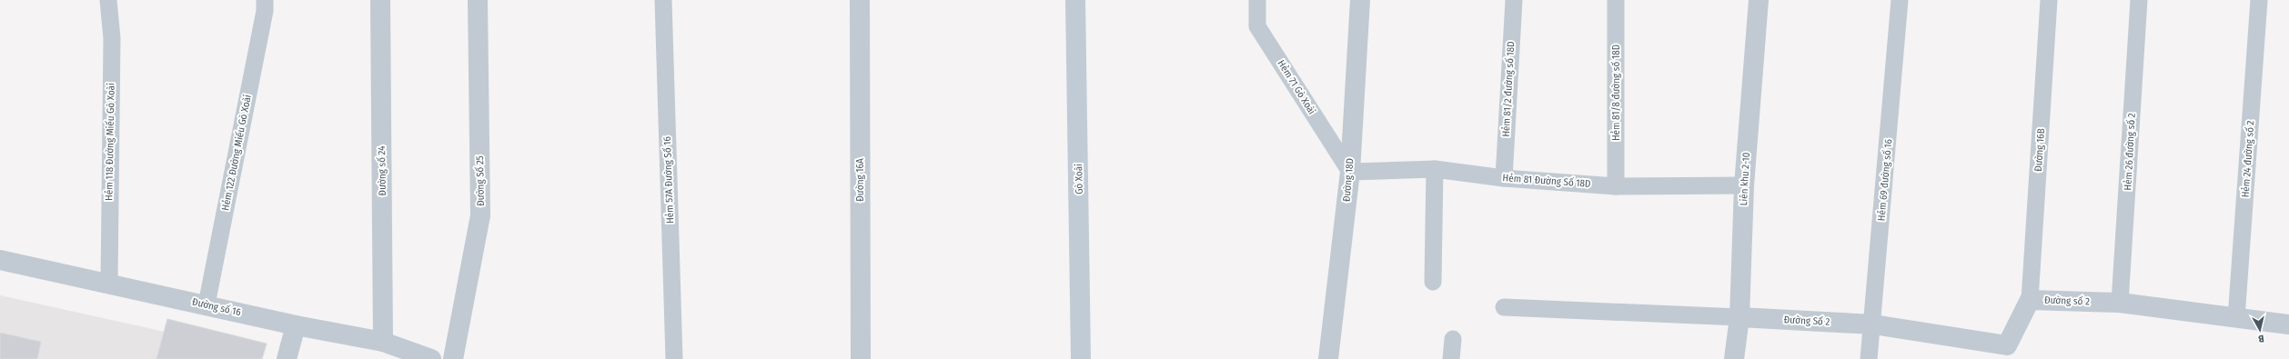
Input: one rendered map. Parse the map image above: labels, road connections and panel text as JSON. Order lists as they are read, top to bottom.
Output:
{
  "streets": {
    "street": [
      "Đường số 24",
      "Gò Xoài",
      "Liên khu 2-10",
      "Đường 16A",
      "Đường 18D",
      "Đường Số 25",
      "Đường số 2",
      "Đường số 16",
      "Đường Số 2"
    ],
    "lane": [
      "Hẻm 71 Gò Xoài",
      "Hẻm 81/2 đường số 18D",
      "Hẻm 81/8 đường số 18D",
      "Hẻm 118 Đường Miếu Gò Xoài",
      "Đường 16B",
      "Hẻm 26 đường số 2",
      "Hẻm 122 Đường Miếu Gò Xoài",
      "Hẻm 24 đường số 2",
      "Hẻm 57A Đường Số 16",
      "Hẻm 69 đường số 16",
      "Hẻm 81 Đường Số 18D"
    ]
  },
  "crossings": [
    ["Hẻm 71 Gò Xoài", "Đường 18D"],
    ["Hẻm 71 Gò Xoài", "Hẻm 81 Đường Số 18D"],
    ["Hẻm 81/2 đường số 18D", "Hẻm 81 Đường Số 18D"],
    ["Hẻm 81/8 đường số 18D", "Hẻm 81 Đường Số 18D"],
    ["Hẻm 118 Đường Miếu Gò Xoài", "Đường số 16"],
    ["Đường 16B", "Đường số 2"],
    ["Hẻm 26 đường số 2", "Đường số 2"],
    ["Hẻm 122 Đường Miếu Gò Xoài", "Đường số 16"],
    ["Hẻm 24 đường số 2", "Đường số 2"],
    ["Đường số 24", "Đường số 16"],
    ["Liên khu 2-10", "Hẻm 81 Đường Số 18D"],
    ["Liên khu 2-10", "Đường Số 2"],
    ["Đường 18D", "Hẻm 81 Đường Số 18D"],
    ["Hẻm 69 đường số 16", "Đường số 2"],
    ["Hẻm 69 đường số 16", "Đường Số 2"],
    ["Đường số 2", "Đường Số 2"]
  ],
  "north": "bottom"
}
